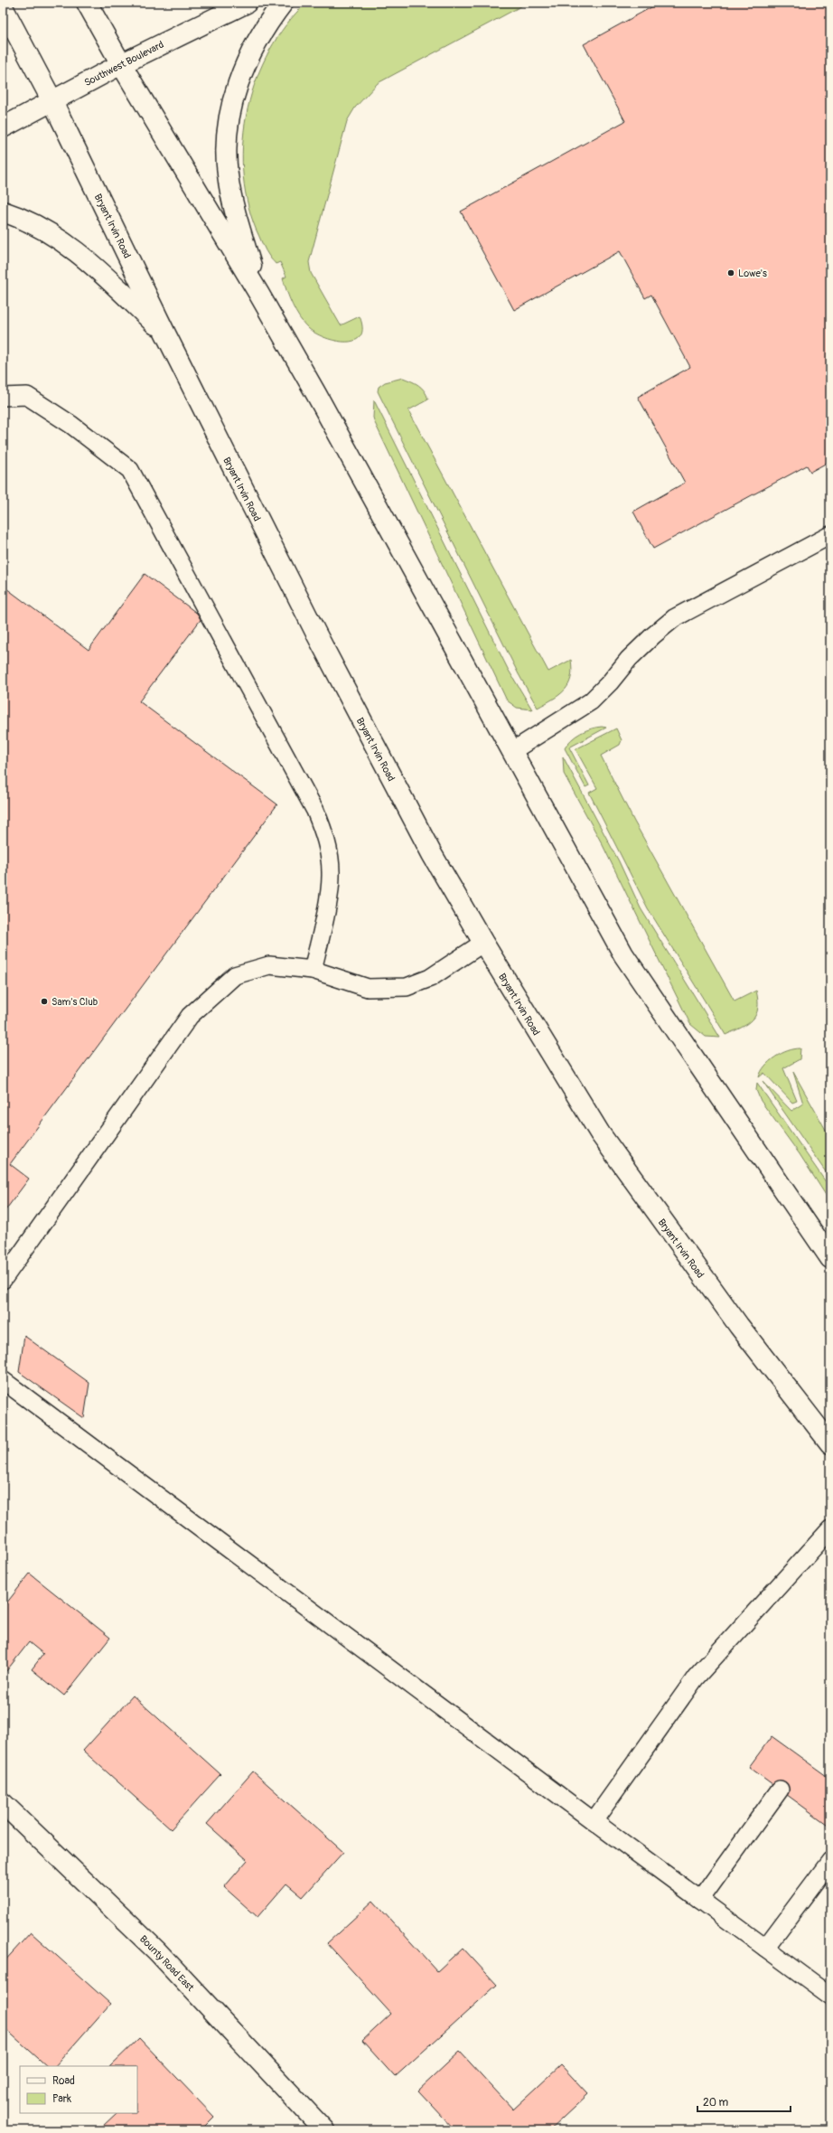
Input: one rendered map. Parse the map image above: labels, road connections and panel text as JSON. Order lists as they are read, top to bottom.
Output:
{
  "streets": {
    "main road": ["Southwest Boulevard", "Bryant Irvin Road", "Bounty Road East"]
  },
  "crossings": [
    ["Southwest Boulevard", "Bryant Irvin Road"]
  ],
  "places": ["Lowe's", "Sam's Club"],
  "legend": ["Road", "Park"],
  "scale_bar": "20 m"
}
